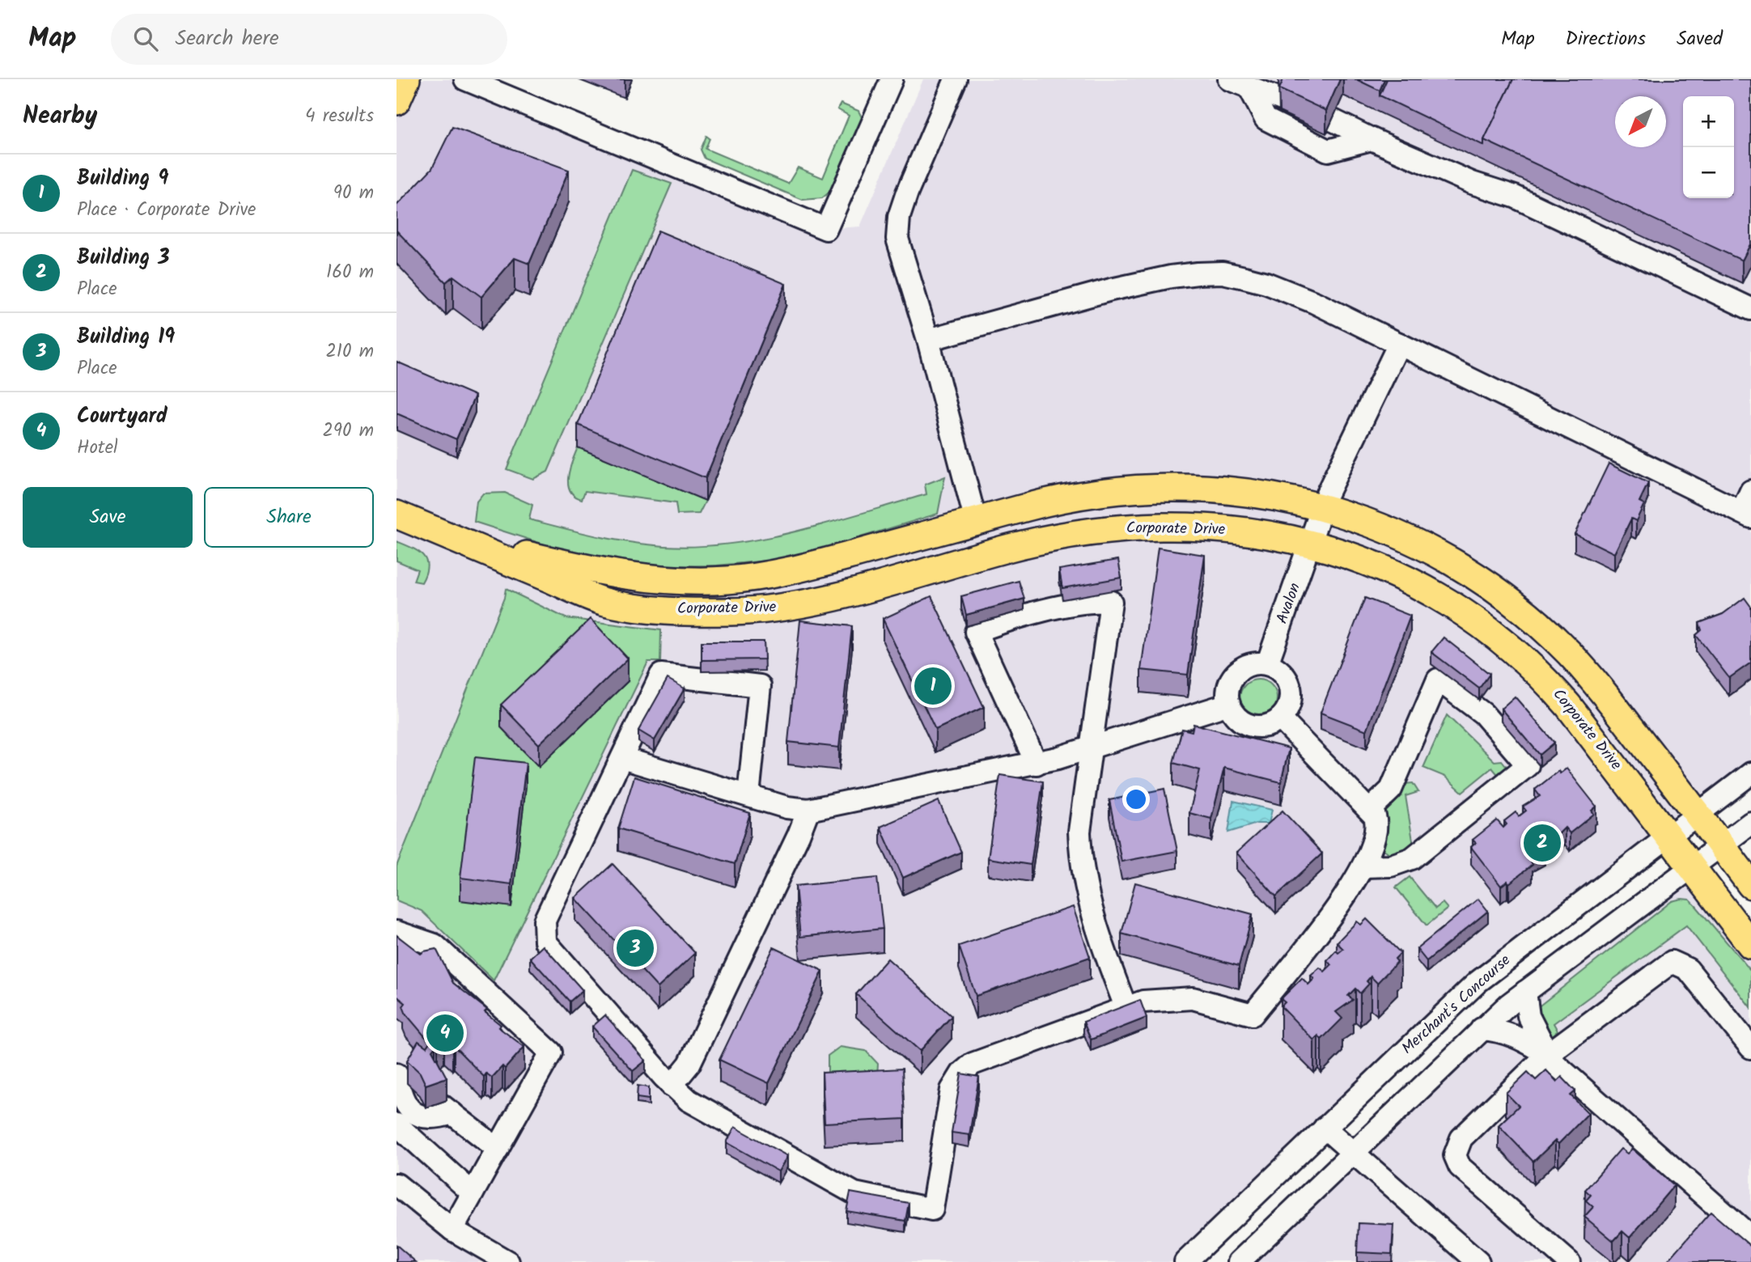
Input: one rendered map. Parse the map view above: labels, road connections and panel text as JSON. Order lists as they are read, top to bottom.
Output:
{
  "streets": {
    "main road": ["Corporate Drive"],
    "street": ["Avalon", "Merchant's Concourse"]
  },
  "crossings": [
    ["Corporate Drive", "Avalon"],
    ["Corporate Drive", "Merchant's Concourse"]
  ],
  "north": "bottom left",
  "page": {
    "header": "Map",
    "search": "Search here",
    "nav": ["Map", "Directions", "Saved"],
    "heading": ["Nearby", "4 results"],
    "map_buttons": ["+", "−"],
    "list": [
      {
        "mark": "1",
        "name": "Building 9",
        "note": "Place · Corporate Drive",
        "value": "90 m"
      },
      {
        "mark": "2",
        "name": "Building 3",
        "note": "Place",
        "value": "160 m"
      },
      {
        "mark": "3",
        "name": "Building 19",
        "note": "Place",
        "value": "210 m"
      },
      {
        "mark": "4",
        "name": "Courtyard",
        "note": "Hotel",
        "value": "290 m"
      }
    ],
    "buttons": ["Save", "Share"],
    "pins": [
      "1",
      "2",
      "3",
      "4"
    ]
  }
}
